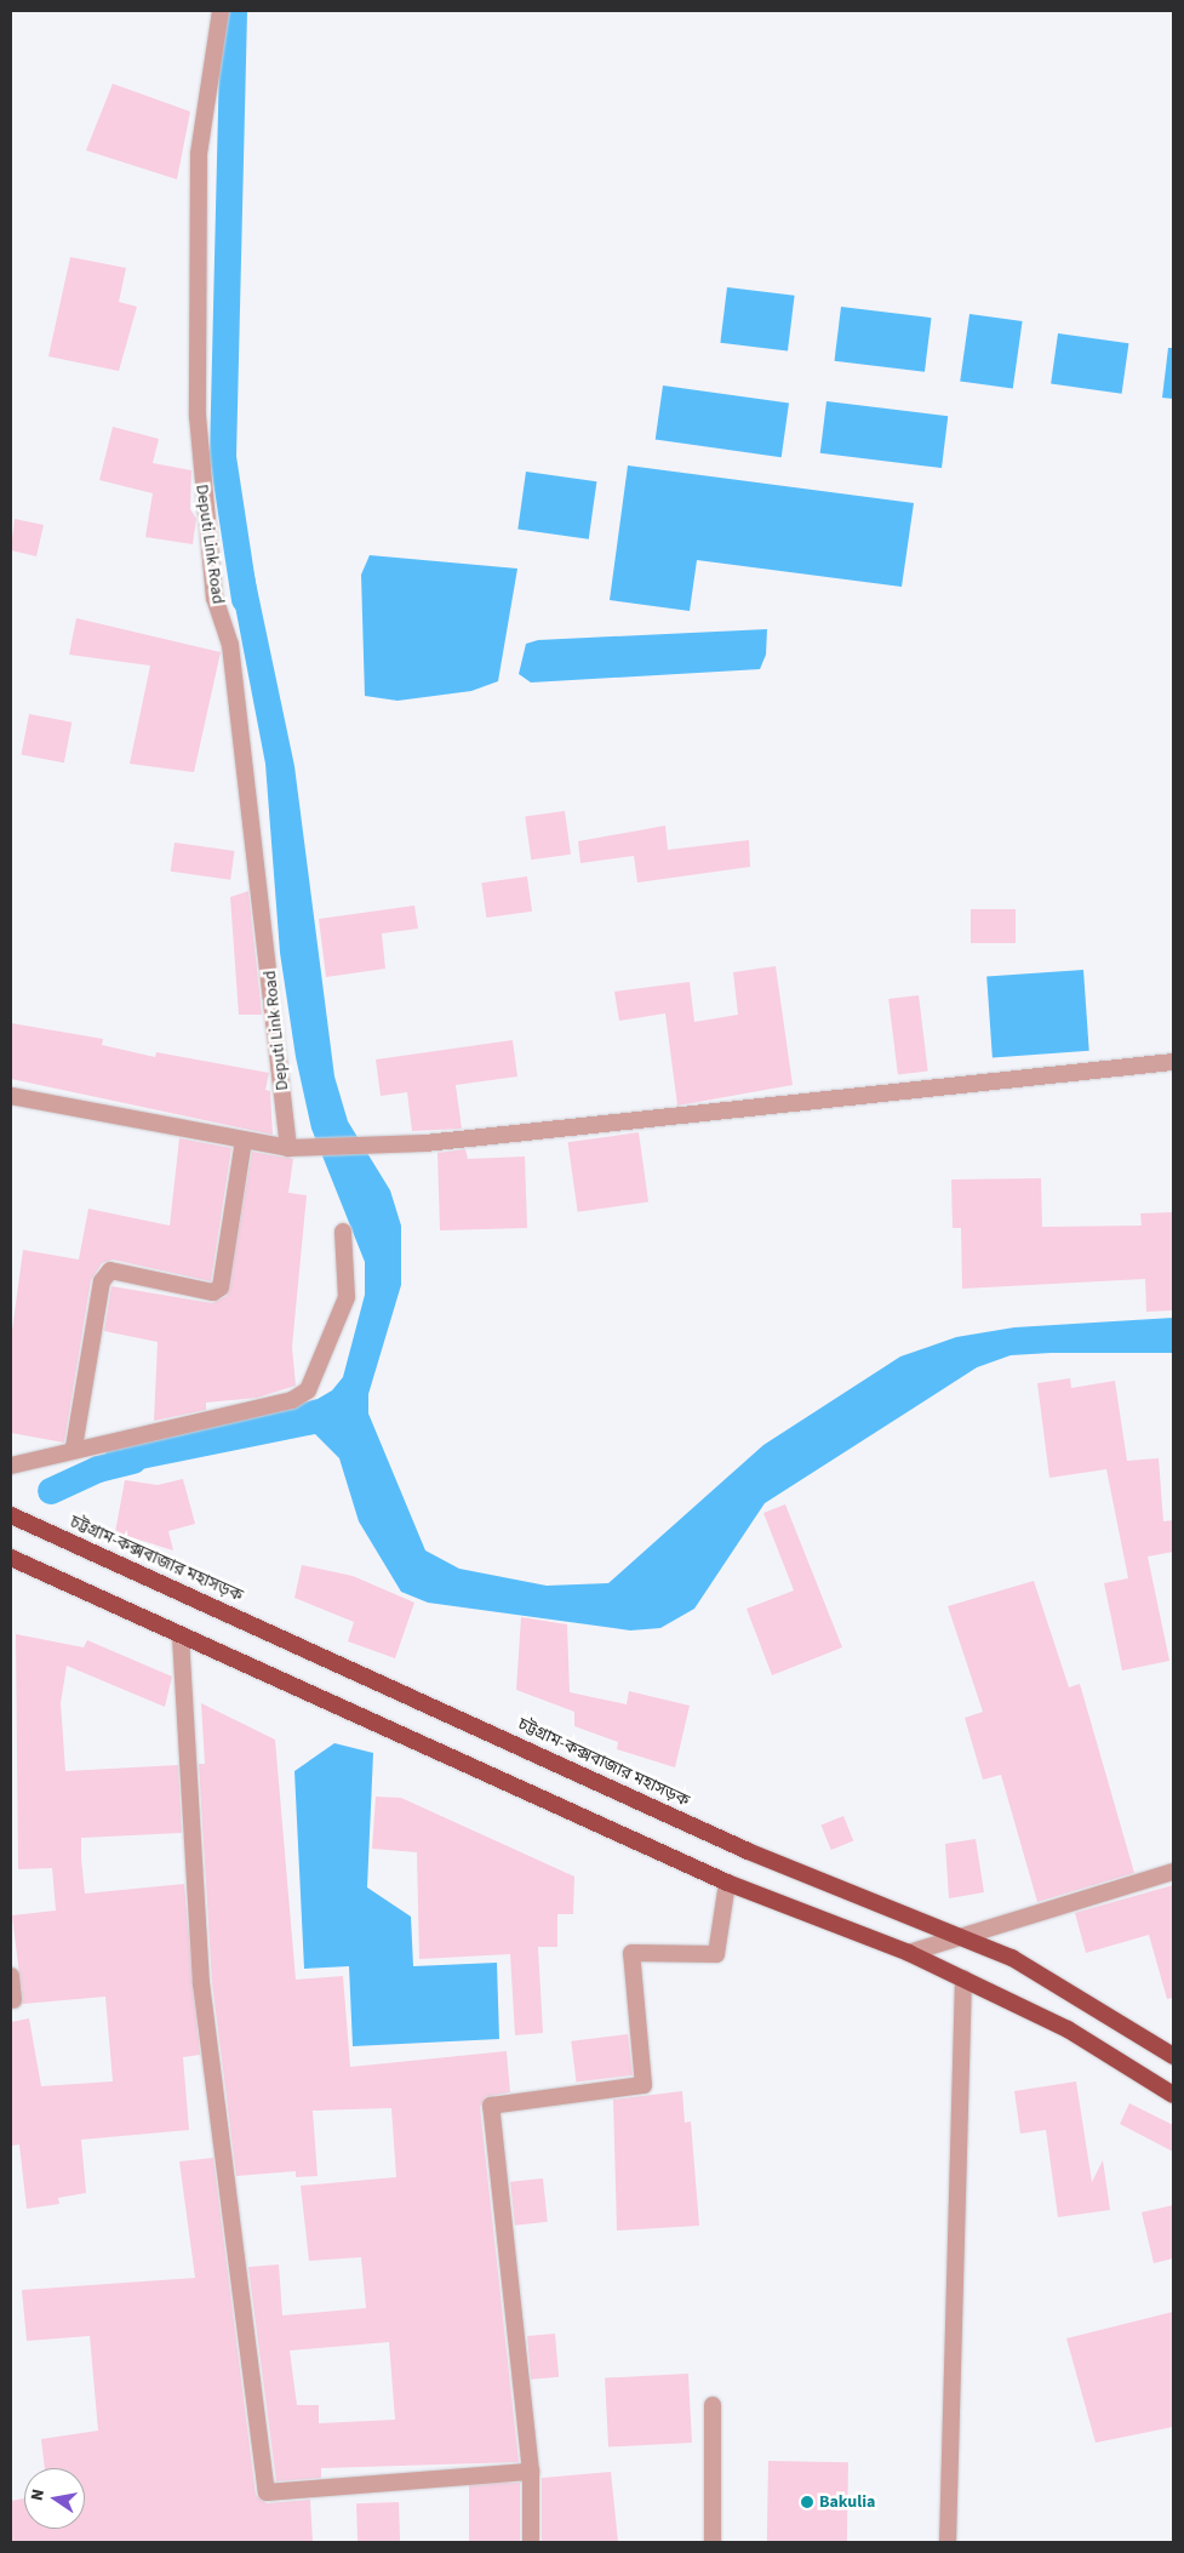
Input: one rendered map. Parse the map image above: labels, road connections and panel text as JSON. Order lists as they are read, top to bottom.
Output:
{
  "streets": {
    "highway": ["চট্টগ্রাম-কক্সবাজার মহাসড়ক"],
    "street": ["Deputi Link Road"]
  },
  "places": ["Bakulia"],
  "north": "left"
}
